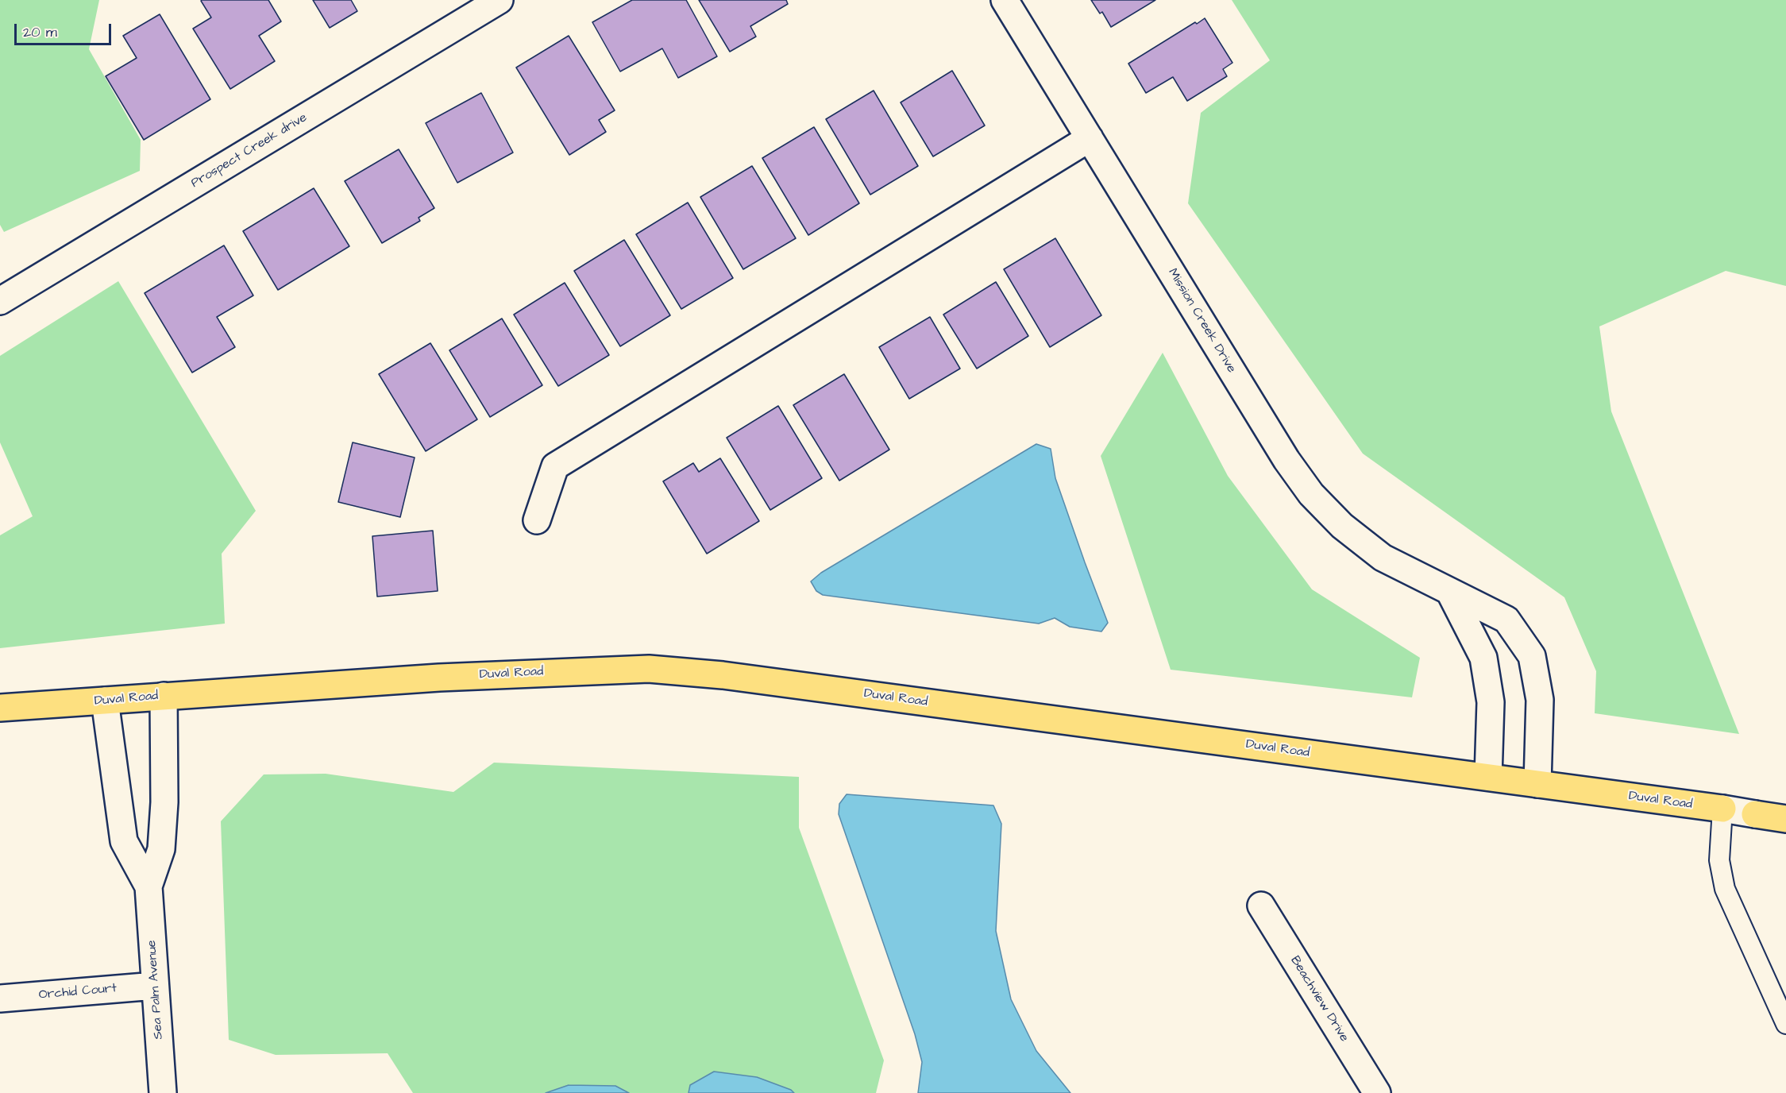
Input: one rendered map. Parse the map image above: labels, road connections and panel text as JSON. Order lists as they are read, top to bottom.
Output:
{
  "streets": {
    "main road": ["Duval Road"],
    "street": [
      "Prospect Creek drive",
      "Mission Creek Drive",
      "Sea Palm Avenue",
      "Orchid Court",
      "Beachview Drive"
    ]
  },
  "crossings": [
    ["Mission Creek Drive", "Duval Road"],
    ["Duval Road", "Sea Palm Avenue"],
    ["Sea Palm Avenue", "Orchid Court"]
  ],
  "scale_bar": "20 m"
}
